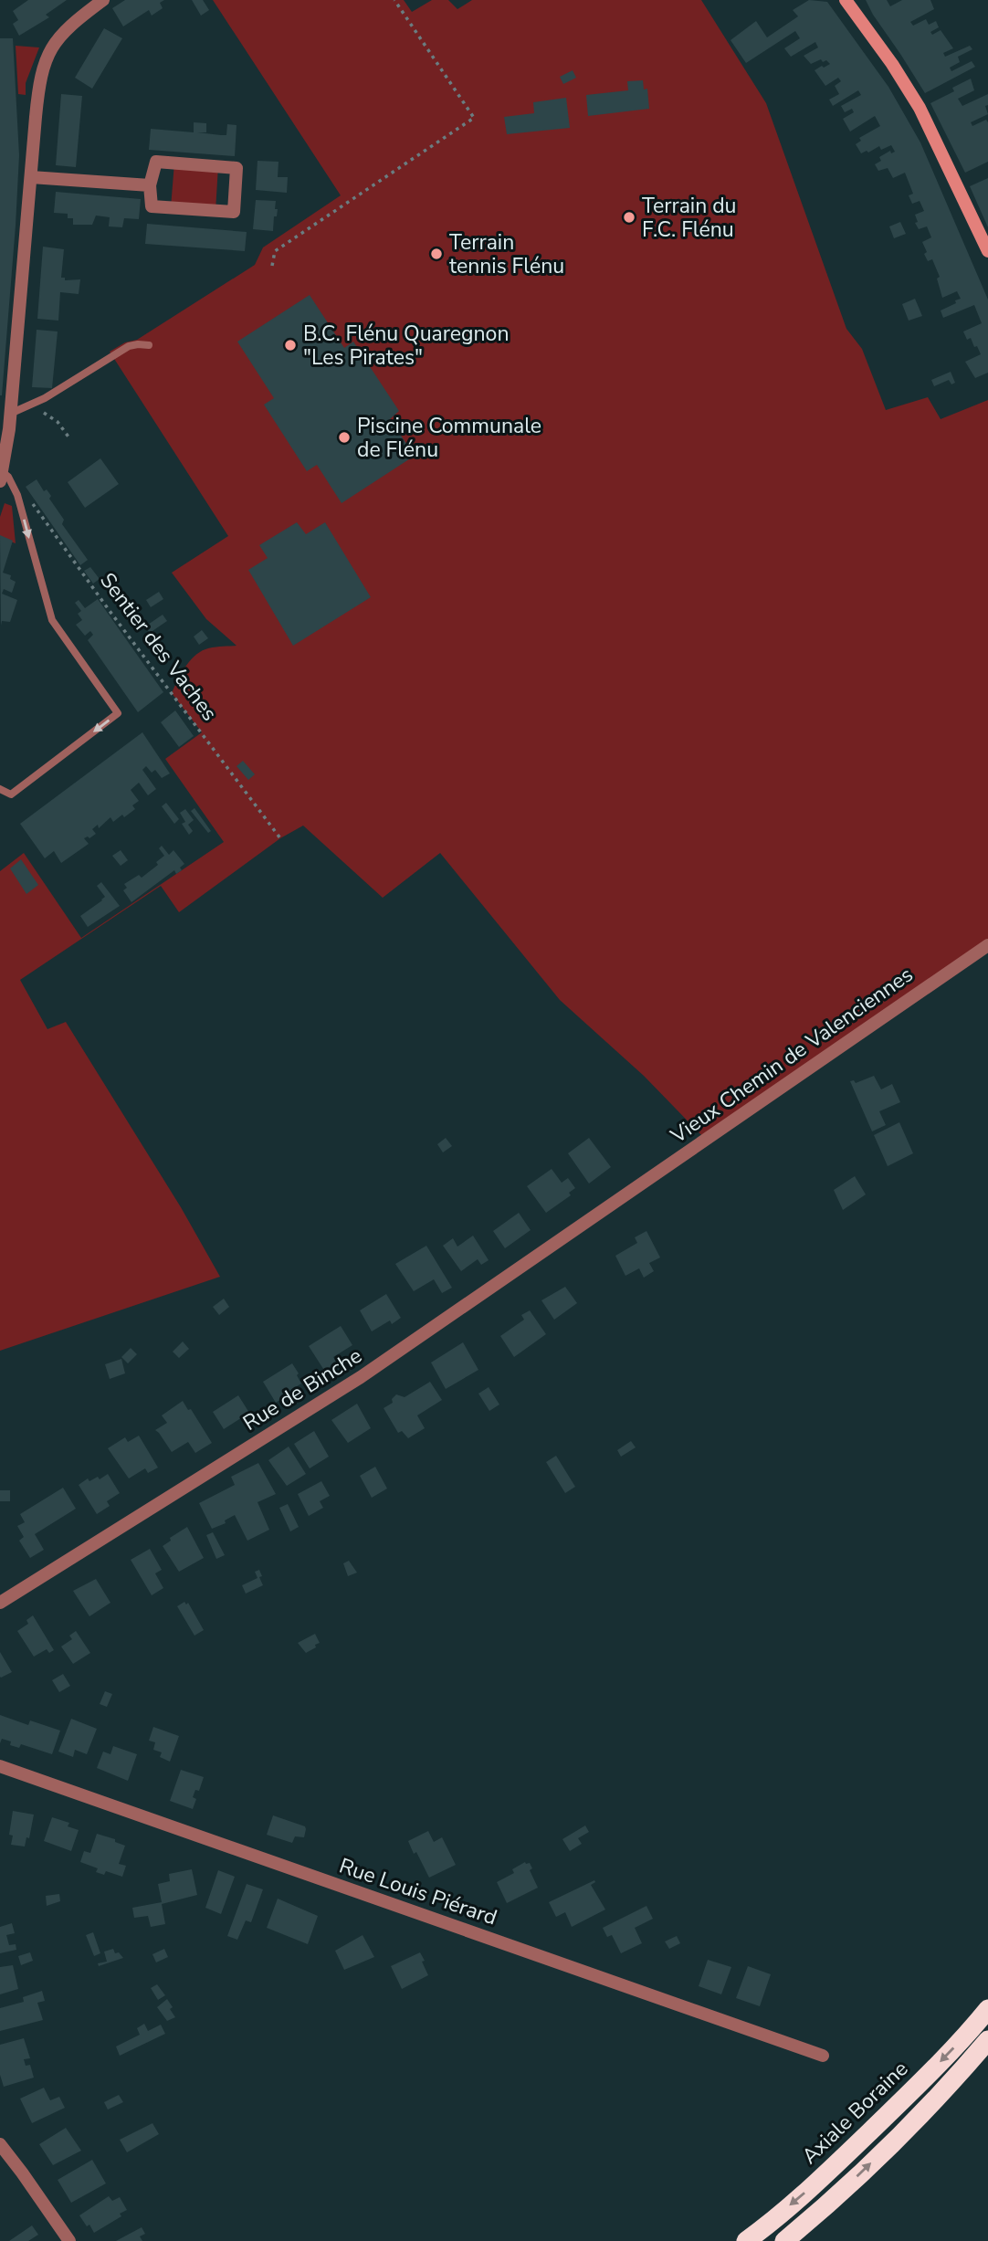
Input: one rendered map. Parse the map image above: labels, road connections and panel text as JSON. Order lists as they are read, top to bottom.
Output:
{
  "streets": {
    "highway": ["Axiale Boraine"],
    "street": ["Vieux Chemin de Valenciennes", "Rue de Binche", "Rue Louis Piérard"],
    "path": ["Sentier des Vaches"]
  },
  "crossings": [
    ["Vieux Chemin de Valenciennes", "Rue de Binche"]
  ],
  "places": [
    "Terrain du F.C. Flénu",
    "Terrain tennis Flénu",
    "B.C. Flénu Quaregnon \"Les Pirates\"",
    "Piscine Communale de Flénu"
  ]
}
